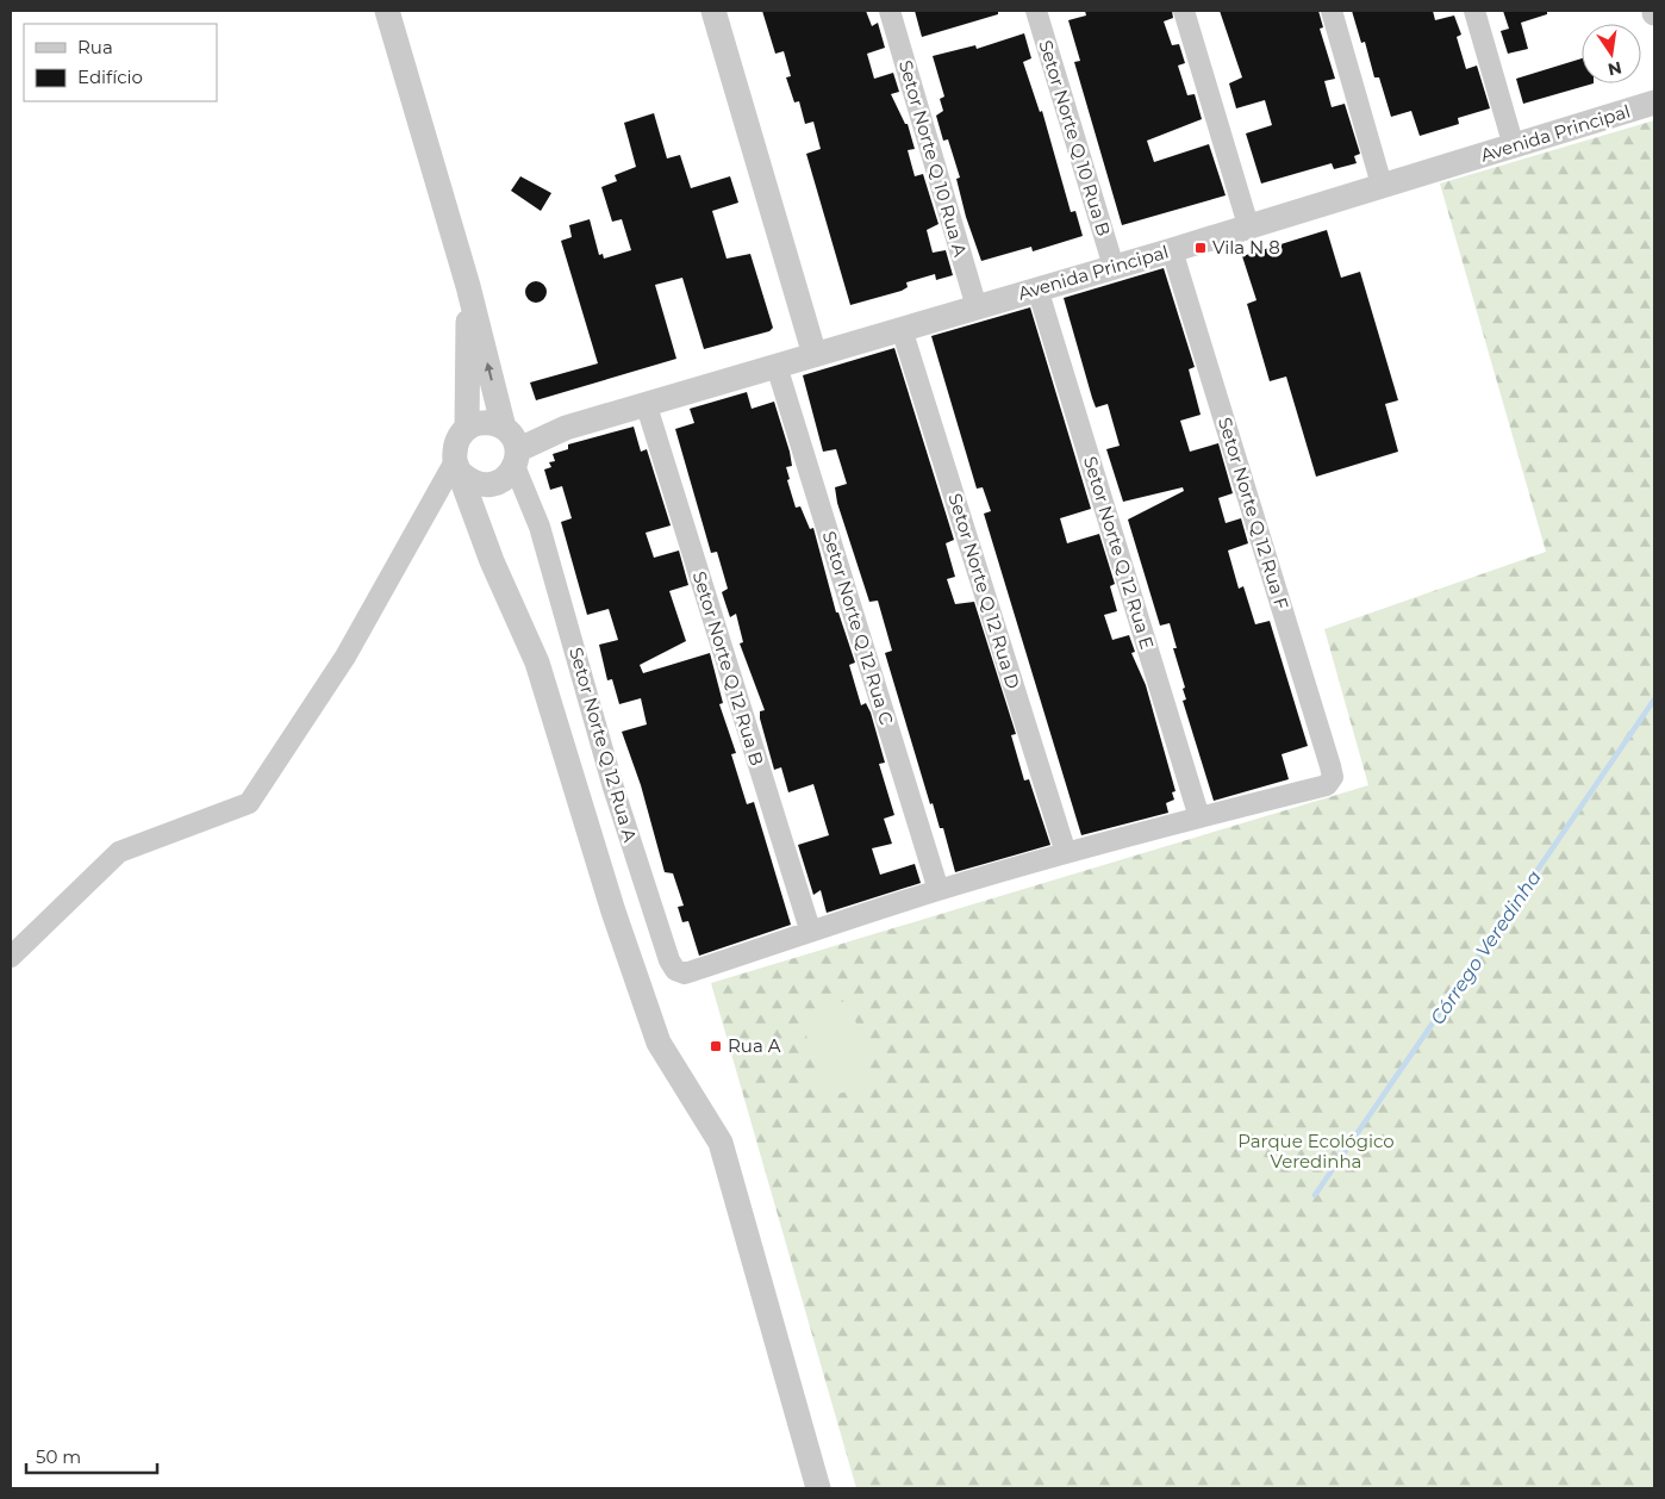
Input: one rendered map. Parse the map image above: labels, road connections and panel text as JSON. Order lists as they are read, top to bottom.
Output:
{
  "streets": {
    "street": [
      "Avenida Principal",
      "Setor Norte Q 10 Rua B",
      "Setor Norte Q 10 Rua A",
      "Setor Norte Q 12 Rua F",
      "Setor Norte Q 12 Rua E",
      "Setor Norte Q 12 Rua D",
      "Setor Norte Q 12 Rua C",
      "Setor Norte Q 12 Rua B",
      "Setor Norte Q 12 Rua A"
    ]
  },
  "crossings": [
    ["Avenida Principal", "Setor Norte Q 10 Rua B"],
    ["Avenida Principal", "Setor Norte Q 10 Rua A"],
    ["Avenida Principal", "Setor Norte Q 12 Rua F"],
    ["Avenida Principal", "Setor Norte Q 12 Rua E"],
    ["Avenida Principal", "Setor Norte Q 12 Rua D"],
    ["Avenida Principal", "Setor Norte Q 12 Rua C"],
    ["Avenida Principal", "Setor Norte Q 12 Rua B"],
    ["Avenida Principal", "Setor Norte Q 12 Rua A"],
    ["Setor Norte Q 12 Rua F", "Setor Norte Q 12 Rua E"],
    ["Setor Norte Q 12 Rua B", "Setor Norte Q 12 Rua A"]
  ],
  "water": ["Córrego Veredinha"],
  "parks": ["Parque Ecológico Veredinha"],
  "places": {
    "transit": ["Vila N 8", "Rua A"]
  },
  "legend": ["Rua", "Edifício"],
  "scale_bar": "50 m",
  "north": "bottom"
}
